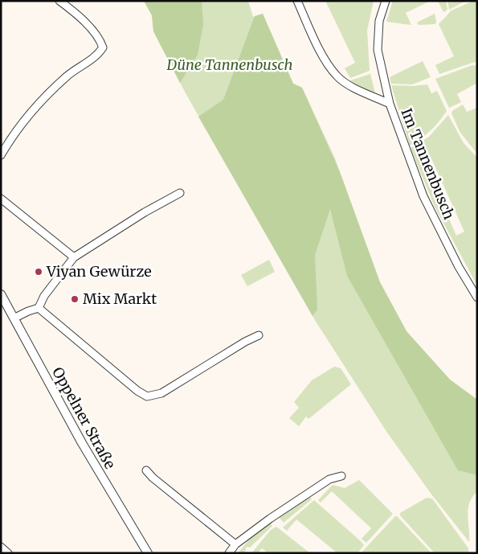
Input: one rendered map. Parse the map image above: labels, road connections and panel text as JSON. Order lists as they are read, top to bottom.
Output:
{
  "streets": {
    "street": ["Im Tannenbusch", "Oppelner Straße"]
  },
  "parks": ["Düne Tannenbusch"],
  "places": ["Viyan Gewürze", "Mix Markt"]
}
